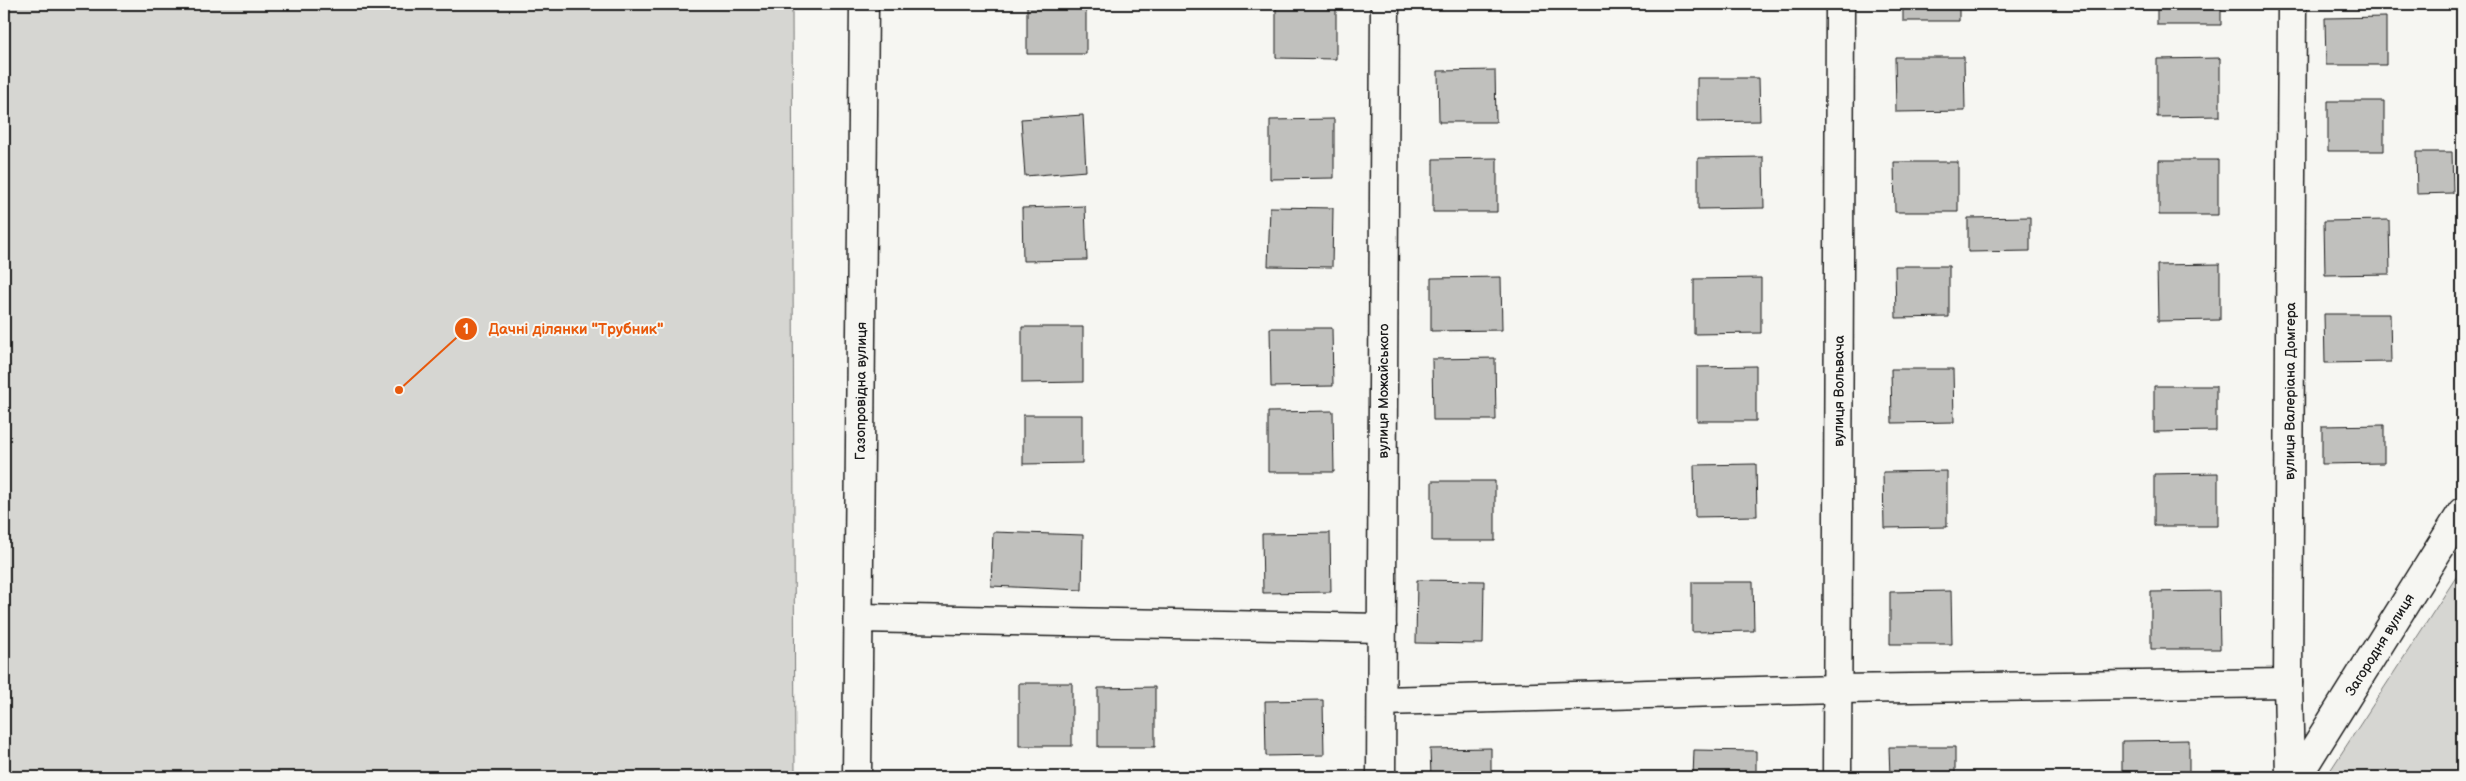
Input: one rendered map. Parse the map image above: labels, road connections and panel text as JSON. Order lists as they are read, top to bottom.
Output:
{
  "streets": {
    "street": [
      "вулиця Можайського",
      "вулиця Вольвача",
      "Газопровідна вулиця",
      "вулиця Валеріана Домгера",
      "Загородня вулиця"
    ]
  },
  "places": ["Дачні ділянки \"Трубник\""]
}
